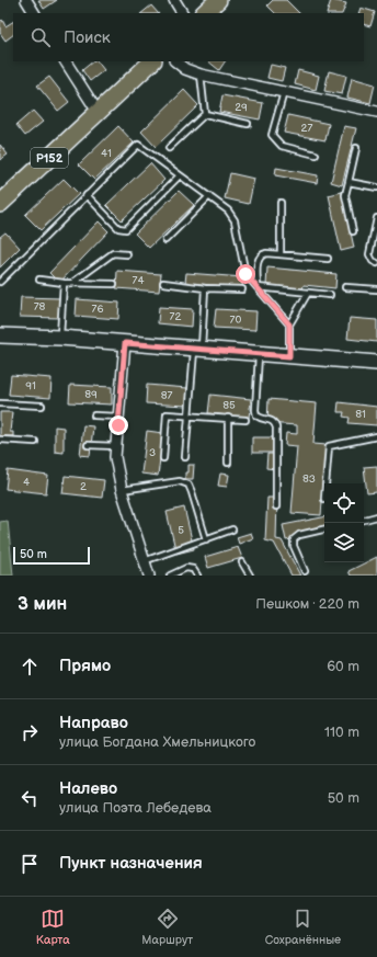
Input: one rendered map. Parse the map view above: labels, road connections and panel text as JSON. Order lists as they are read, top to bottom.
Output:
{
  "streets": {
    "main road": ["Р152"]
  },
  "house_numbers": [
    "29",
    "27",
    "41",
    "74",
    "78",
    "76",
    "72",
    "70",
    "91",
    "89",
    "87",
    "85",
    "81",
    "3",
    "83",
    "4",
    "2",
    "5"
  ],
  "scale_bar": "50 m",
  "page": {
    "search": "Поиск",
    "scale": "50 m",
    "heading": ["3 мин", "Пешком · 220 m"],
    "list": [
      ["Прямо", "60 m"],
      ["Направо", "улица Богдана Хмельницкого", "110 m"],
      ["Налево", "улица Поэта Лебедева", "50 m"],
      "Пункт назначения"
    ],
    "nav": ["Карта", "Маршрут", "Сохранённые"]
  }
}
